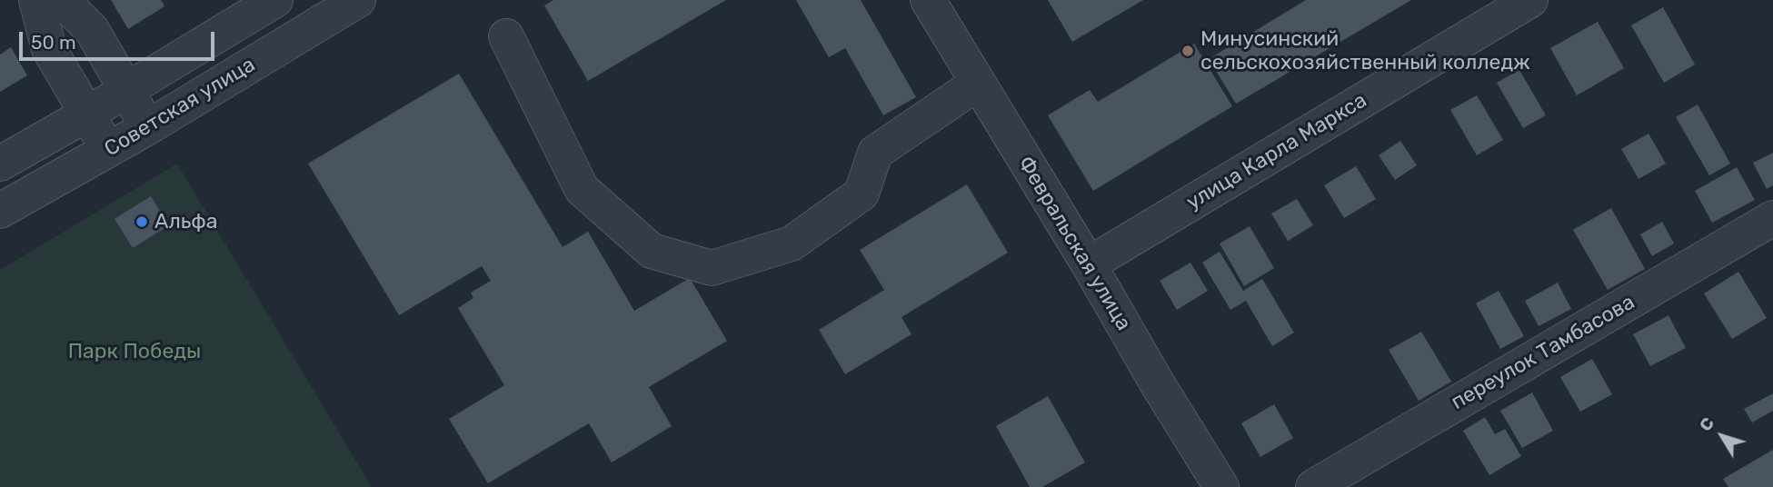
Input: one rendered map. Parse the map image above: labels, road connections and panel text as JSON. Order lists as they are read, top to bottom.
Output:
{
  "streets": {
    "street": [
      "Советская улица",
      "улица Карла Маркса",
      "Февральская улица",
      "переулок Тамбасова"
    ]
  },
  "crossings": [
    ["улица Карла Маркса", "Февральская улица"]
  ],
  "parks": ["Парк Победы"],
  "places": ["Минусинский сельскохозяйственный колледж", "Альфа"],
  "scale_bar": "50 m",
  "north": "top left"
}
